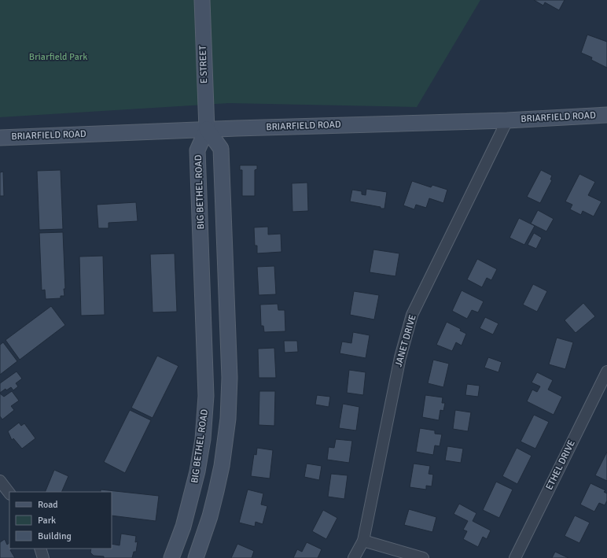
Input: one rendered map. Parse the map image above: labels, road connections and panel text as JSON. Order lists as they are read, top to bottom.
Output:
{
  "streets": {
    "main road": ["E STREET", "BRIARFIELD ROAD", "BIG BETHEL ROAD"],
    "street": ["JANET DRIVE", "ETHEL DRIVE"]
  },
  "crossings": [
    ["E STREET", "BRIARFIELD ROAD"],
    ["E STREET", "BIG BETHEL ROAD"],
    ["BRIARFIELD ROAD", "BIG BETHEL ROAD"],
    ["BRIARFIELD ROAD", "JANET DRIVE"]
  ],
  "parks": ["Briarfield Park"],
  "legend": ["Road", "Park", "Building"]
}
